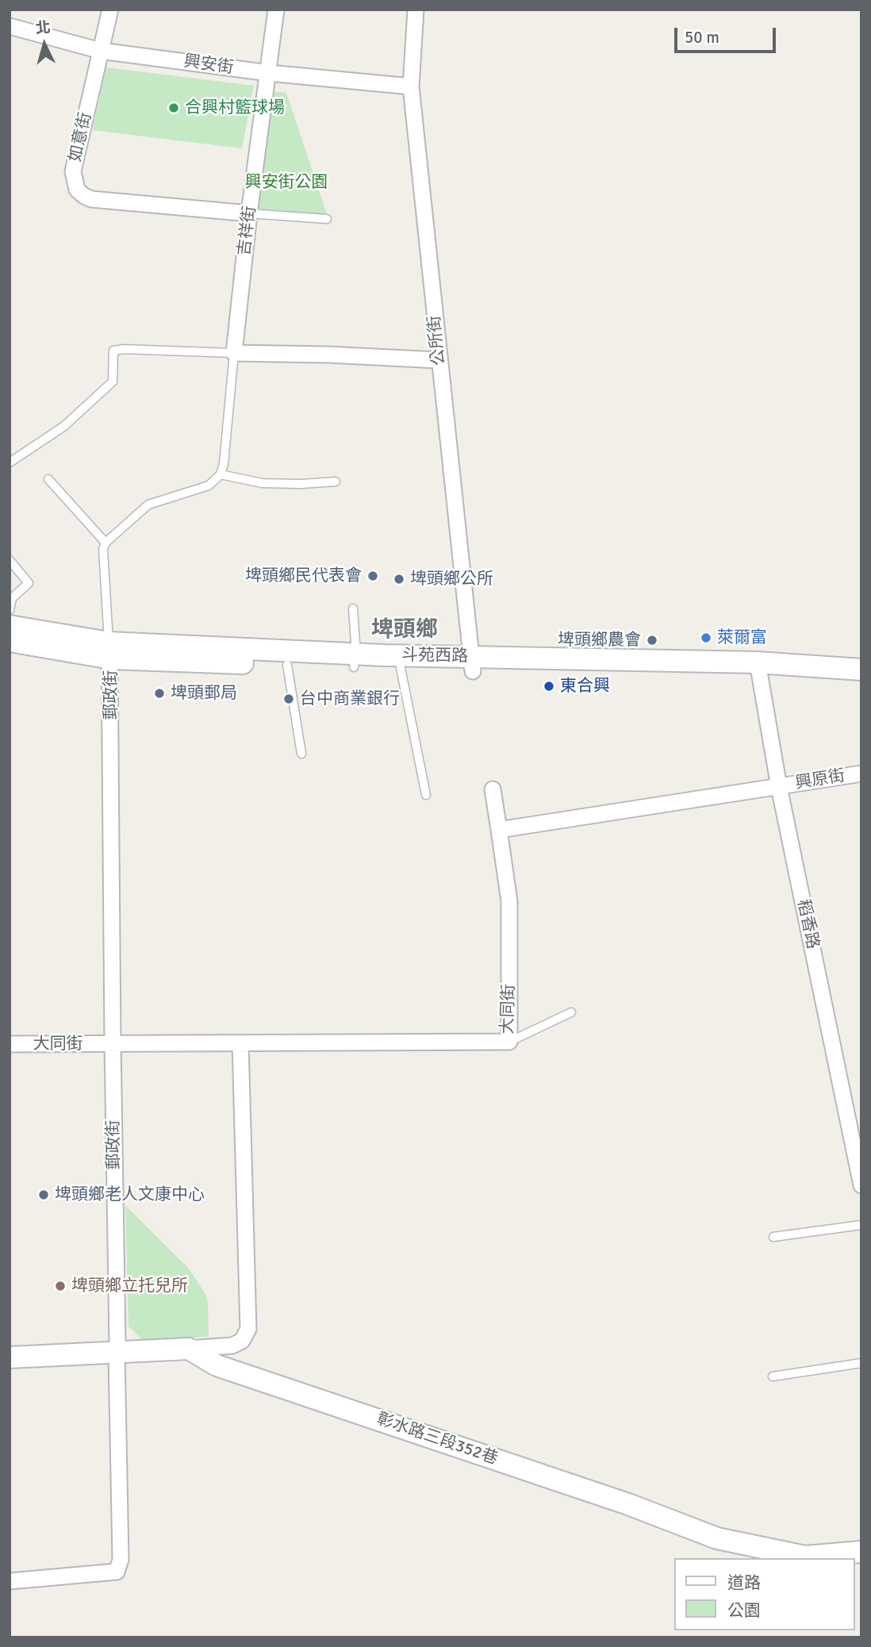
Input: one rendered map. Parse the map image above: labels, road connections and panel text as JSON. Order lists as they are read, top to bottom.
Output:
{
  "streets": {
    "main road": ["斗苑西路", "彰水路三段352巷"],
    "street": [
      "興安街",
      "如意街",
      "吉祥街",
      "公所街",
      "郵政街",
      "興原街",
      "稻香路",
      "大同街"
    ]
  },
  "crossings": [
    ["興安街", "如意街"],
    ["興安街", "吉祥街"],
    ["興安街", "公所街"],
    ["如意街", "吉祥街"],
    ["公所街", "斗苑西路"],
    ["斗苑西路", "郵政街"],
    ["斗苑西路", "稻香路"],
    ["郵政街", "大同街"],
    ["興原街", "稻香路"]
  ],
  "districts": ["埤頭鄉"],
  "parks": ["興安街公園"],
  "places": [
    "合興村籃球場",
    "埤頭鄉民代表會",
    "埤頭鄉公所",
    "萊爾富",
    "埤頭鄉農會",
    "東合興",
    "埤頭郵局",
    "台中商業銀行",
    "埤頭鄉老人文康中心",
    "埤頭鄉立托兒所"
  ],
  "legend": ["道路", "公園"],
  "scale_bar": "50 m",
  "north": "top"
}
